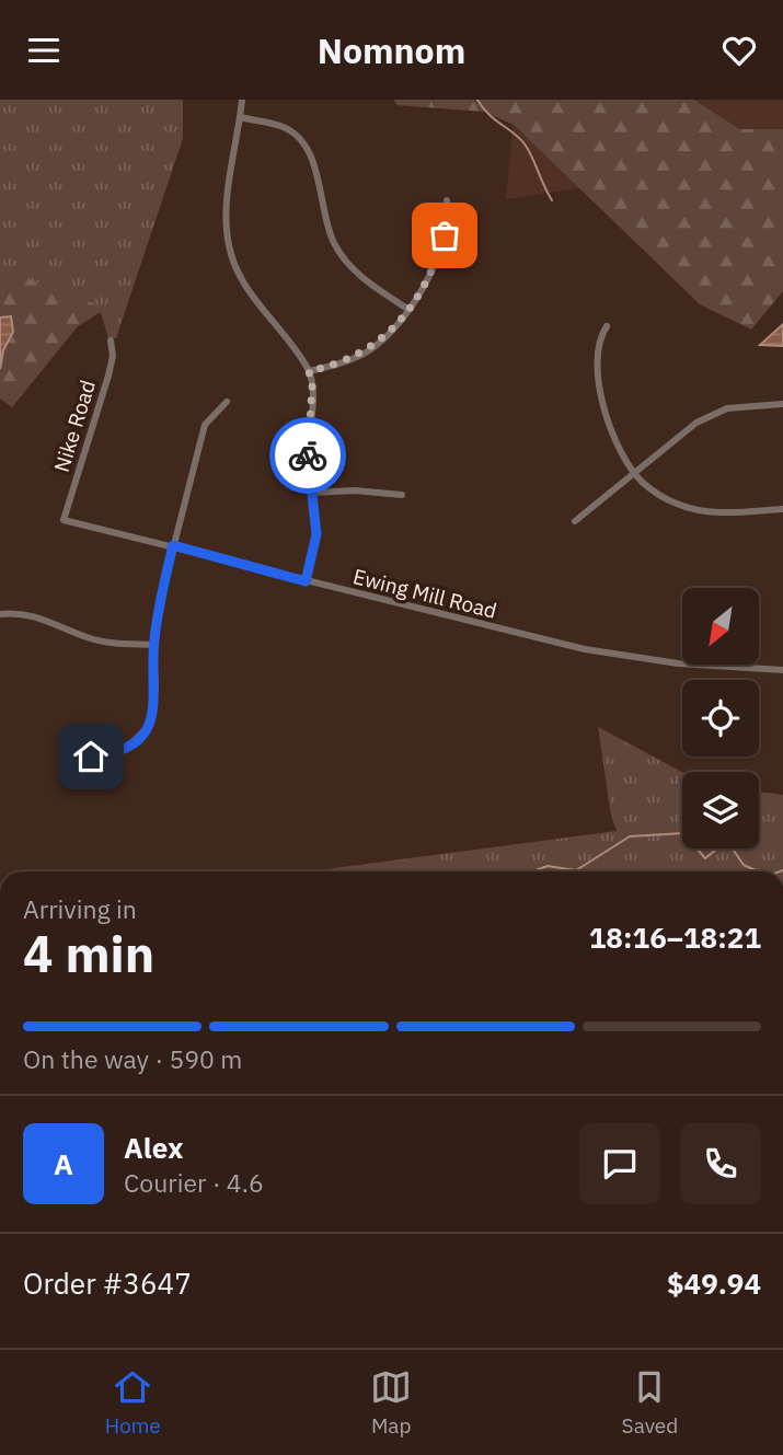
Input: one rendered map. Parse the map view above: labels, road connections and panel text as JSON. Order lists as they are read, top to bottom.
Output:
{
  "streets": {
    "street": ["Nike Road", "Ewing Mill Road"]
  },
  "crossings": [
    ["Nike Road", "Ewing Mill Road"]
  ],
  "north": "bottom left",
  "page": {
    "header": "Nomnom",
    "heading": ["4 min", "Arriving in", "18:16–18:21"],
    "panel": [
      "Alex",
      "Courier · 4.6",
      "Order #3647",
      "$49.94"
    ],
    "bar": "On the way · 590 m",
    "round": "A",
    "tabs": ["Home", "Map", "Saved"]
  }
}
